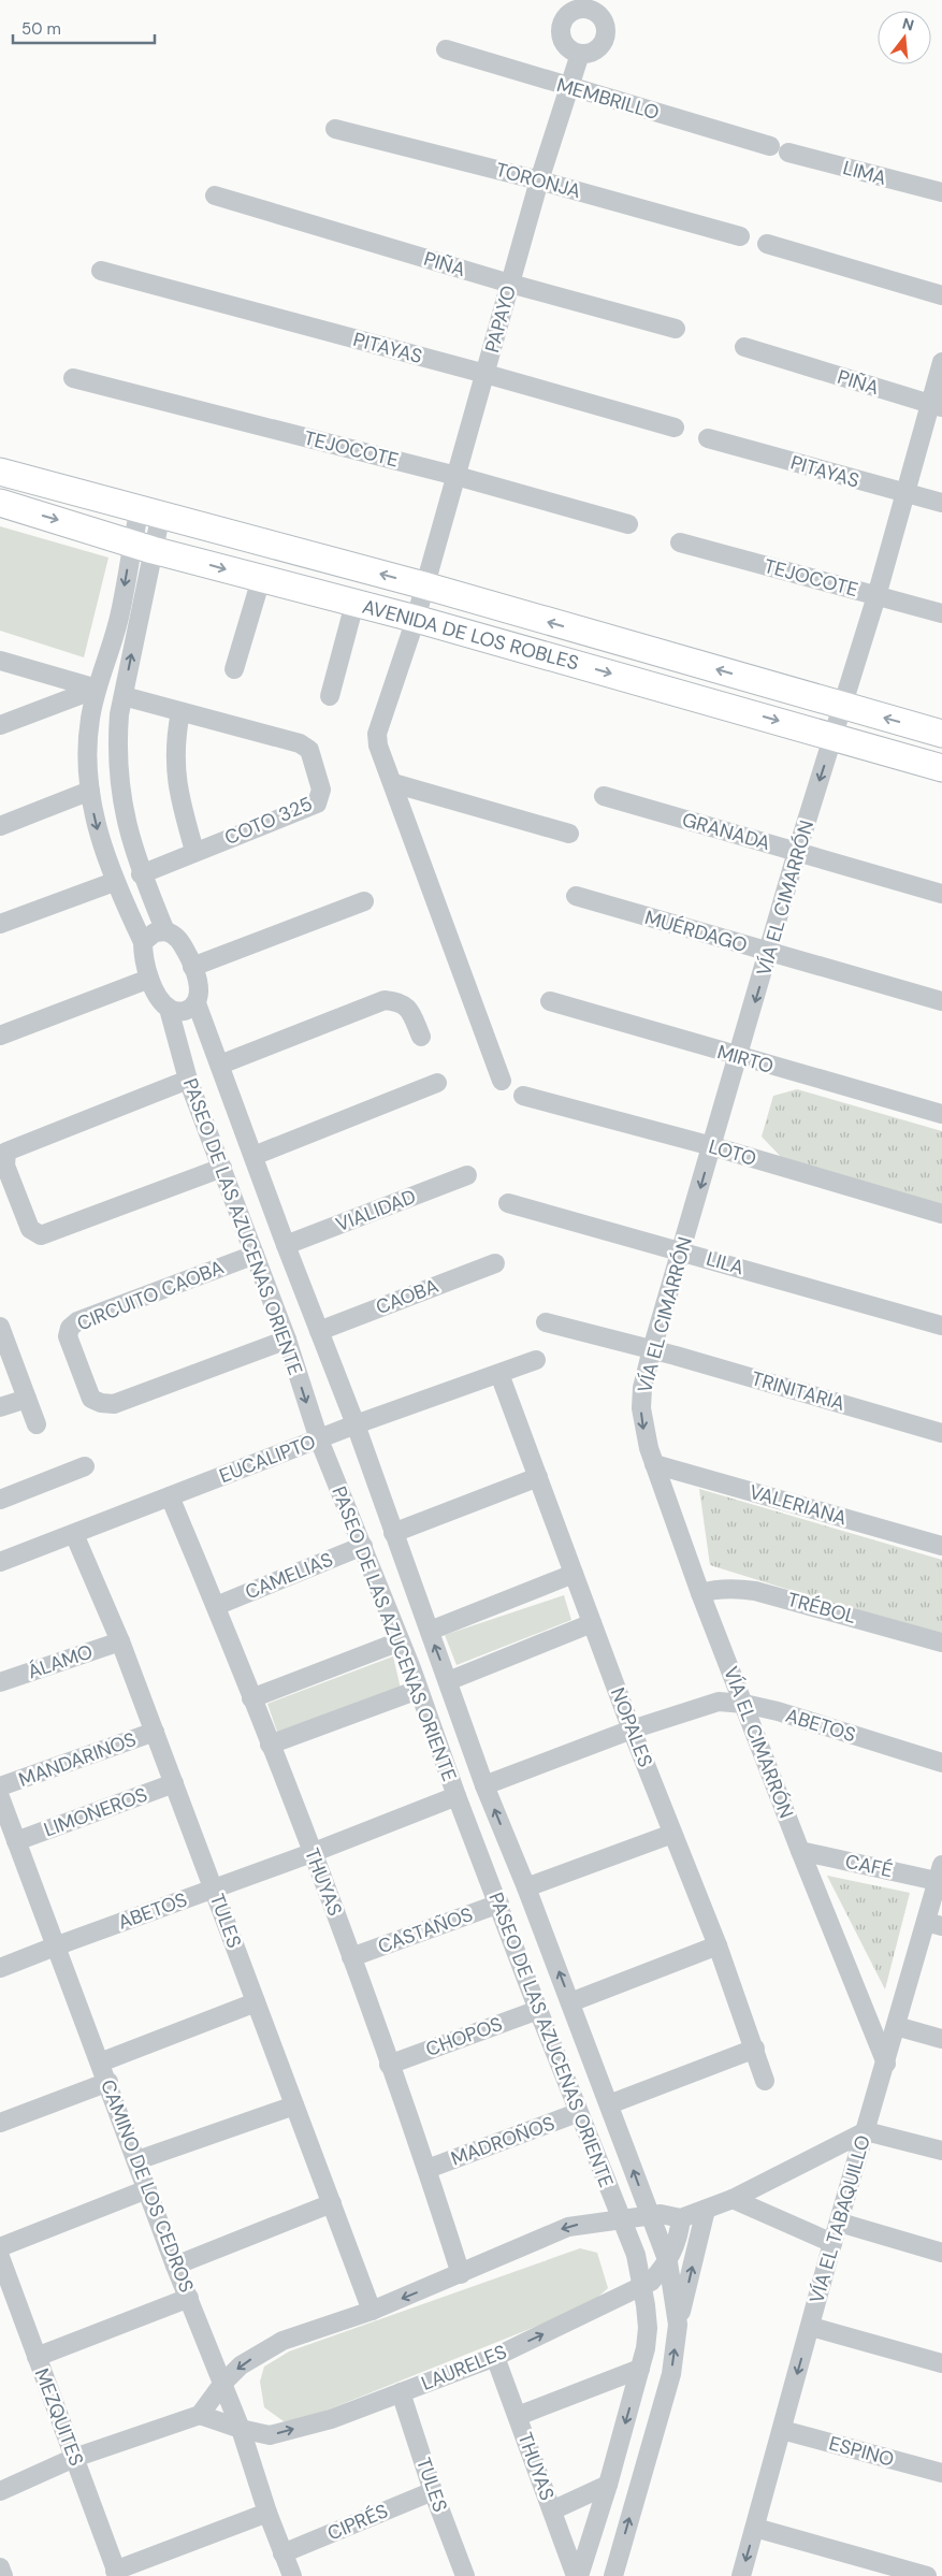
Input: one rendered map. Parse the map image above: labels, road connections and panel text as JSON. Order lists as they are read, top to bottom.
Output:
{
  "streets": {
    "street": [
      "MEMBRILLO",
      "LIMA",
      "TORONJA",
      "PIÑA",
      "PAPAYO",
      "PITAYAS",
      "TEJOCOTE",
      "AVENIDA DE LOS ROBLES",
      "COTO 325",
      "GRANADA",
      "VÍA EL CIMARRÓN",
      "MUÉRDAGO",
      "MIRTO",
      "LOTO",
      "VIALIDAD",
      "PASEO DE LAS AZUCENAS ORIENTE",
      "LILA",
      "CIRCUITO CAOBA",
      "CAOBA",
      "TRINITARIA",
      "EUCALIPTO",
      "VALERIANA",
      "CAMELIAS",
      "TRÉBOL",
      "ÁLAMO",
      "ABETOS",
      "NOPALES",
      "MANDARINOS",
      "LIMONEROS",
      "CAFÉ",
      "THUYAS",
      "TULES",
      "CASTAÑOS",
      "CHOPOS",
      "MADROÑOS",
      "CAMINO DE LOS CEDROS",
      "VÍA EL TABAQUILLO",
      "LAURELES",
      "MEZQUITES",
      "ESPINO",
      "CIPRÉS"
    ]
  },
  "crossings": [
    ["MEMBRILLO", "PAPAYO"],
    ["TORONJA", "PAPAYO"],
    ["PIÑA", "PAPAYO"],
    ["PIÑA", "VÍA EL CIMARRÓN"],
    ["PAPAYO", "PITAYAS"],
    ["PAPAYO", "TEJOCOTE"],
    ["PAPAYO", "AVENIDA DE LOS ROBLES"],
    ["PITAYAS", "VÍA EL CIMARRÓN"],
    ["TEJOCOTE", "VÍA EL CIMARRÓN"],
    ["AVENIDA DE LOS ROBLES", "VÍA EL CIMARRÓN"],
    ["GRANADA", "VÍA EL CIMARRÓN"],
    ["VÍA EL CIMARRÓN", "MUÉRDAGO"],
    ["VÍA EL CIMARRÓN", "MIRTO"],
    ["VÍA EL CIMARRÓN", "LOTO"],
    ["VÍA EL CIMARRÓN", "LILA"],
    ["VÍA EL CIMARRÓN", "TRINITARIA"],
    ["VÍA EL CIMARRÓN", "VALERIANA"],
    ["VÍA EL CIMARRÓN", "TRÉBOL"],
    ["VÍA EL CIMARRÓN", "ABETOS"],
    ["VÍA EL CIMARRÓN", "CAFÉ"],
    ["VÍA EL CIMARRÓN", "VÍA EL TABAQUILLO"],
    ["VIALIDAD", "PASEO DE LAS AZUCENAS ORIENTE"],
    ["PASEO DE LAS AZUCENAS ORIENTE", "CIRCUITO CAOBA"],
    ["PASEO DE LAS AZUCENAS ORIENTE", "CAOBA"],
    ["PASEO DE LAS AZUCENAS ORIENTE", "EUCALIPTO"],
    ["PASEO DE LAS AZUCENAS ORIENTE", "CAMELIAS"],
    ["PASEO DE LAS AZUCENAS ORIENTE", "ABETOS"],
    ["PASEO DE LAS AZUCENAS ORIENTE", "THUYAS"],
    ["PASEO DE LAS AZUCENAS ORIENTE", "CASTAÑOS"],
    ["PASEO DE LAS AZUCENAS ORIENTE", "CHOPOS"],
    ["PASEO DE LAS AZUCENAS ORIENTE", "MADROÑOS"],
    ["PASEO DE LAS AZUCENAS ORIENTE", "LAURELES"],
    ["EUCALIPTO", "NOPALES"],
    ["EUCALIPTO", "THUYAS"],
    ["EUCALIPTO", "TULES"],
    ["CAMELIAS", "THUYAS"],
    ["ÁLAMO", "TULES"],
    ["ABETOS", "NOPALES"],
    ["ABETOS", "THUYAS"],
    ["ABETOS", "TULES"],
    ["ABETOS", "CAMINO DE LOS CEDROS"],
    ["MANDARINOS", "TULES"],
    ["LIMONEROS", "TULES"],
    ["LIMONEROS", "CAMINO DE LOS CEDROS"],
    ["CAFÉ", "VÍA EL TABAQUILLO"],
    ["THUYAS", "CASTAÑOS"],
    ["THUYAS", "CHOPOS"],
    ["THUYAS", "MADROÑOS"],
    ["THUYAS", "LAURELES"],
    ["TULES", "LAURELES"],
    ["TULES", "CIPRÉS"],
    ["CAMINO DE LOS CEDROS", "LAURELES"],
    ["CAMINO DE LOS CEDROS", "CIPRÉS"],
    ["VÍA EL TABAQUILLO", "ESPINO"]
  ],
  "scale_bar": "50 m",
  "north": "top"
}
